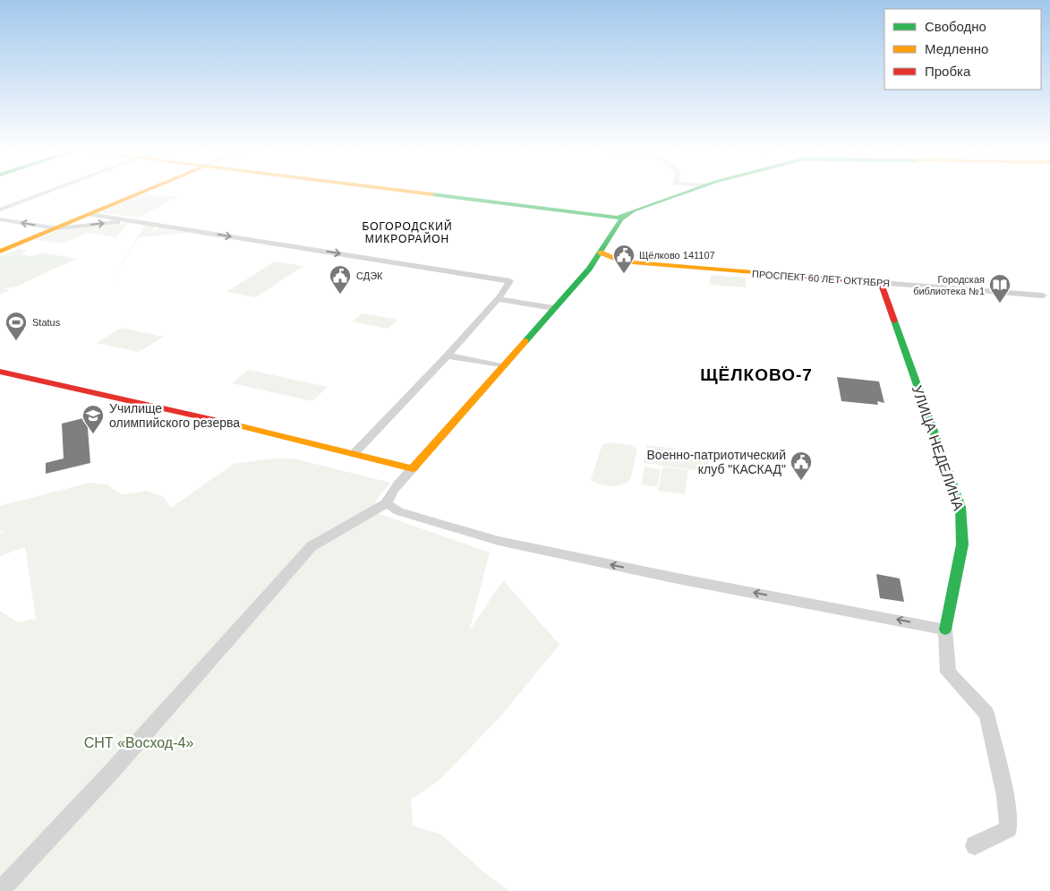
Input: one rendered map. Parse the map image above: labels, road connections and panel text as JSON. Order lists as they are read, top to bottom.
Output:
{
  "streets": {
    "street": ["ПРОСПЕКТ 60 ЛЕТ ОКТЯБРЯ", "УЛИЦА НЕДЕЛИНА"]
  },
  "crossings": [
    ["ПРОСПЕКТ 60 ЛЕТ ОКТЯБРЯ", "УЛИЦА НЕДЕЛИНА"]
  ],
  "districts": ["БОГОРОДСКИЙ МИКРОРАЙОН", "ЩЁЛКОВО-7"],
  "parks": ["СНТ «Восход-4»"],
  "places": {
    "public building": ["Щёлково 141107", "СДЭК", "Военно-патриотический клуб \"КАСКАД\""],
    "library": ["Городская библиотека №1"],
    "sports": ["Status"],
    "school or university": ["Училище олимпийского резерва"]
  },
  "legend": ["Свободно", "Медленно", "Пробка"]
}
